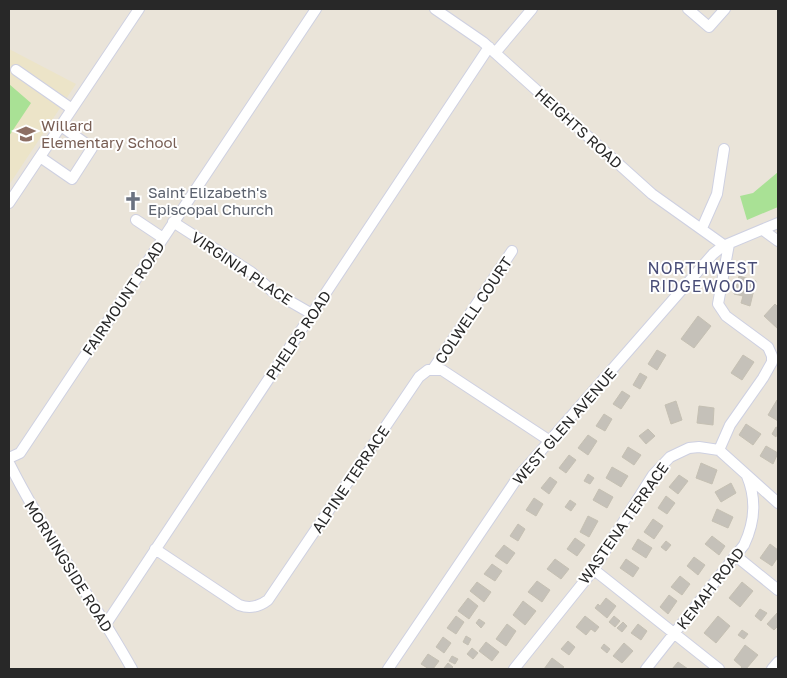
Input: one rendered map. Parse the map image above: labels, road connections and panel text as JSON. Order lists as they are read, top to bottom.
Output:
{
  "streets": {
    "street": [
      "HEIGHTS ROAD",
      "VIRGINIA PLACE",
      "FAIRMOUNT ROAD",
      "COLWELL COURT",
      "PHELPS ROAD",
      "WEST GLEN AVENUE",
      "ALPINE TERRACE",
      "WASTENA TERRACE",
      "MORNINGSIDE ROAD",
      "KEMAH ROAD"
    ]
  },
  "crossings": [
    ["HEIGHTS ROAD", "PHELPS ROAD"],
    ["HEIGHTS ROAD", "WEST GLEN AVENUE"],
    ["VIRGINIA PLACE", "FAIRMOUNT ROAD"],
    ["VIRGINIA PLACE", "PHELPS ROAD"],
    ["COLWELL COURT", "ALPINE TERRACE"],
    ["PHELPS ROAD", "ALPINE TERRACE"],
    ["PHELPS ROAD", "MORNINGSIDE ROAD"]
  ],
  "districts": ["NORTHWEST RIDGEWOOD"],
  "places": {
    "school or university": ["Willard Elementary School"],
    "church": ["Saint Elizabeth's Episcopal Church"]
  }
}
